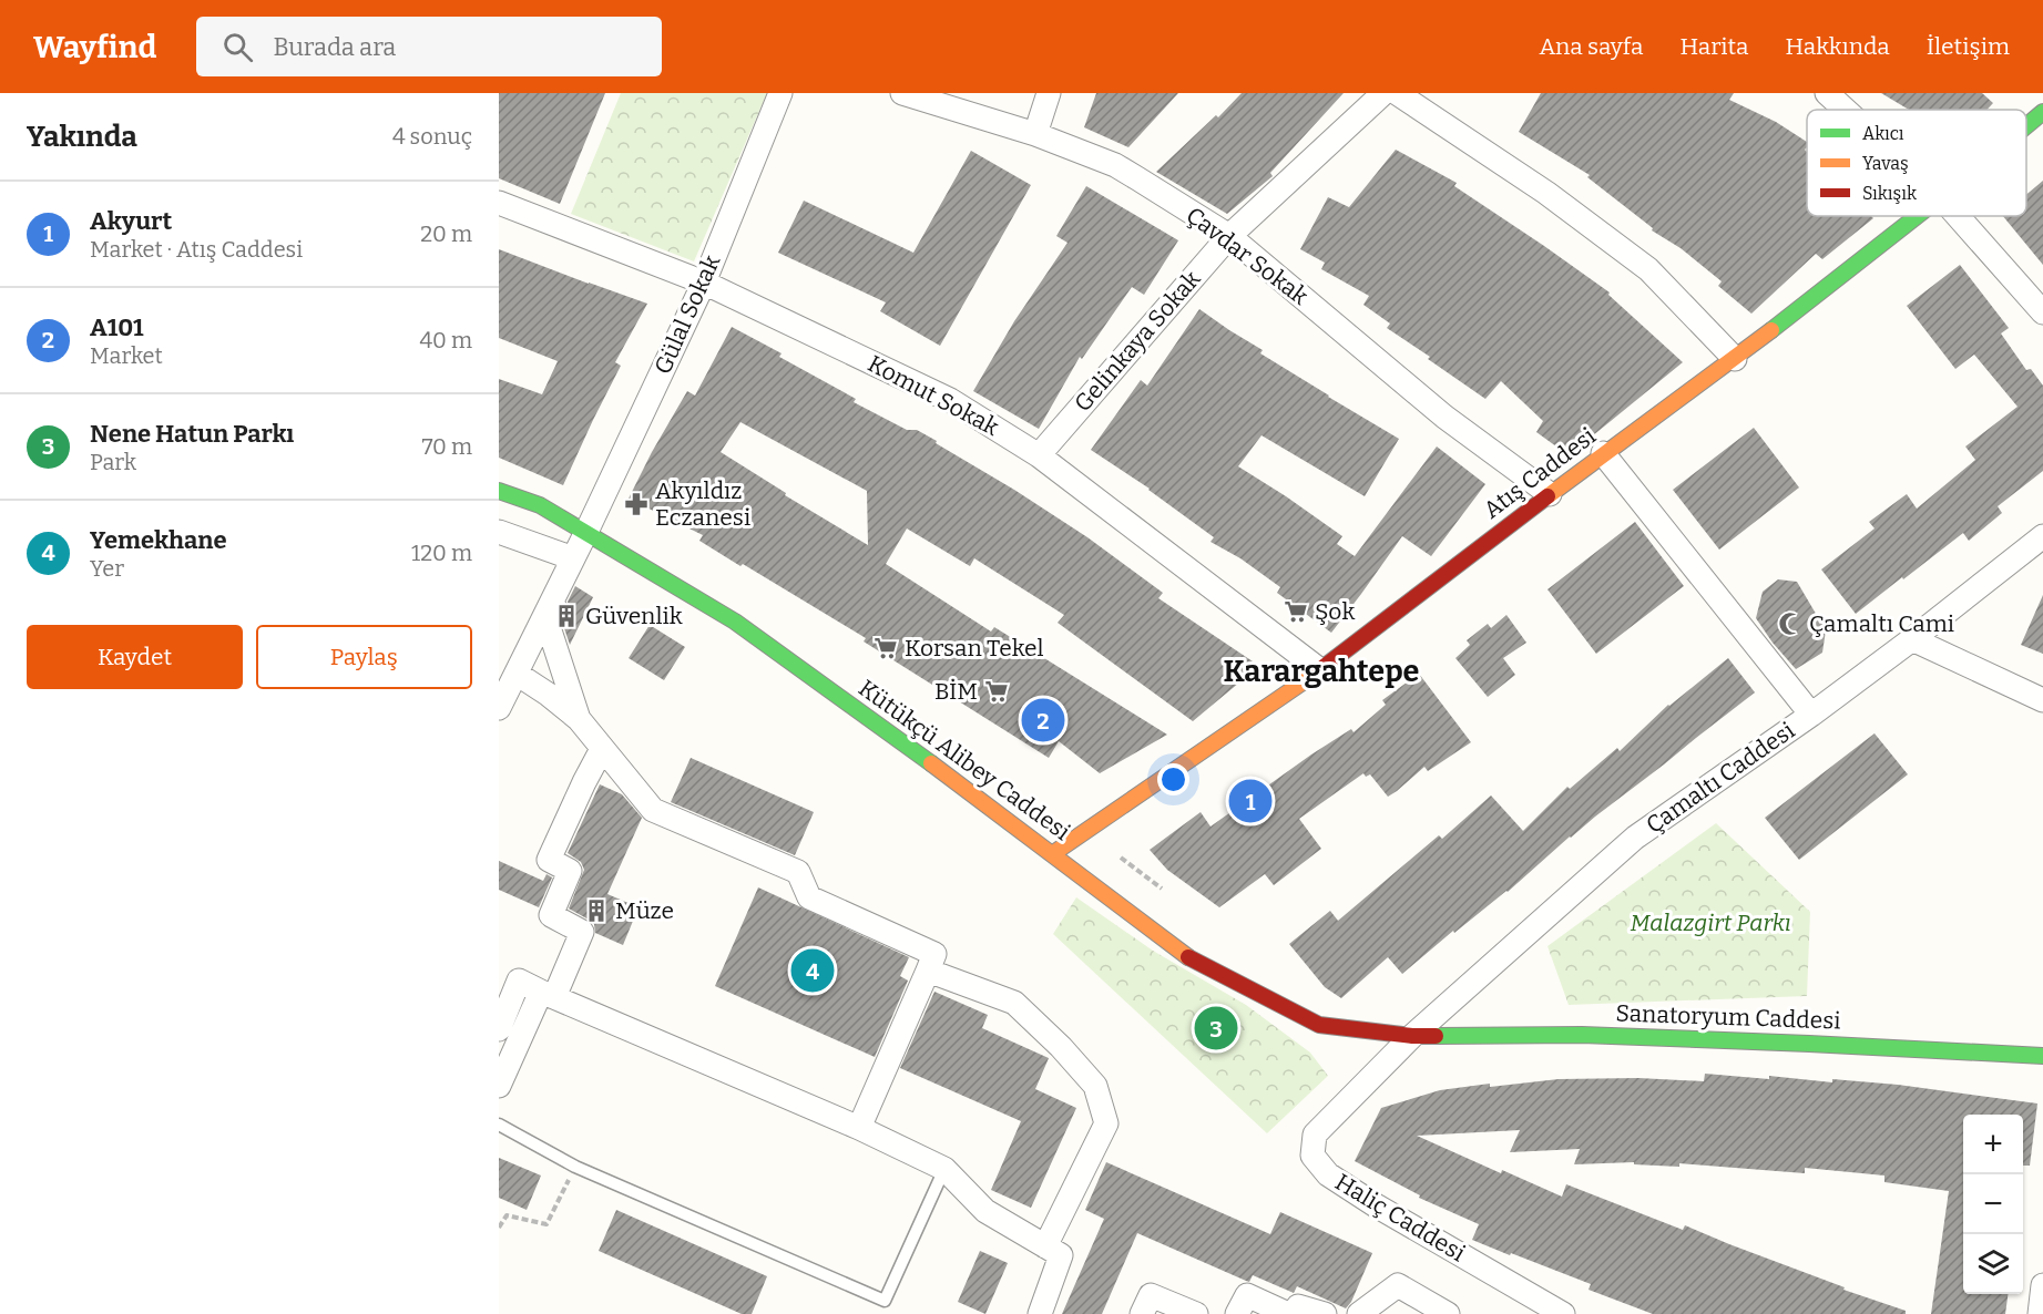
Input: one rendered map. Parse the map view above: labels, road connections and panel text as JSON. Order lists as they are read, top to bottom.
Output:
{
  "streets": {
    "main road": ["Atış Caddesi", "Kütükçü Alibey Caddesi", "Sanatoryum Caddesi"],
    "street": [
      "Çavdar Sokak",
      "Gülal Sokak",
      "Gelinkaya Sokak",
      "Komut Sokak",
      "Çamaltı Caddesi",
      "Haliç Caddesi"
    ]
  },
  "crossings": [
    ["Çavdar Sokak", "Gelinkaya Sokak"],
    ["Çavdar Sokak", "Atış Caddesi"],
    ["Gülal Sokak", "Komut Sokak"],
    ["Gülal Sokak", "Kütükçü Alibey Caddesi"],
    ["Gelinkaya Sokak", "Komut Sokak"],
    ["Komut Sokak", "Atış Caddesi"],
    ["Atış Caddesi", "Kütükçü Alibey Caddesi"],
    ["Kütükçü Alibey Caddesi", "Çamaltı Caddesi"],
    ["Kütükçü Alibey Caddesi", "Sanatoryum Caddesi"],
    ["Kütükçü Alibey Caddesi", "Haliç Caddesi"],
    ["Çamaltı Caddesi", "Sanatoryum Caddesi"],
    ["Çamaltı Caddesi", "Haliç Caddesi"],
    ["Sanatoryum Caddesi", "Haliç Caddesi"]
  ],
  "districts": ["Karargahtepe"],
  "parks": ["Malazgirt Parkı"],
  "places": {
    "pharmacy": ["Akyıldız Eczanesi"],
    "supermarket": ["Şok", "Korsan Tekel", "BİM"],
    "building": ["Güvenlik", "Müze"],
    "mosque": ["Çamaltı Cami"]
  },
  "legend": ["Akıcı", "Yavaş", "Sıkışık"],
  "page": {
    "header": "Wayfind",
    "search": "Burada ara",
    "nav": [
      "Ana sayfa",
      "Harita",
      "Hakkında",
      "İletişim"
    ],
    "heading": ["Yakında", "4 sonuç"],
    "list": [
      {
        "mark": "1",
        "name": "Akyurt",
        "note": "Market · Atış Caddesi",
        "value": "20 m"
      },
      {
        "mark": "2",
        "name": "A101",
        "note": "Market",
        "value": "40 m"
      },
      {
        "mark": "3",
        "name": "Nene Hatun Parkı",
        "note": "Park",
        "value": "70 m"
      },
      {
        "mark": "4",
        "name": "Yemekhane",
        "note": "Yer",
        "value": "120 m"
      }
    ],
    "buttons": ["Kaydet", "Paylaş"],
    "pins": [
      "2",
      "1",
      "4",
      "3"
    ],
    "map_buttons": ["+", "−"]
  }
}
